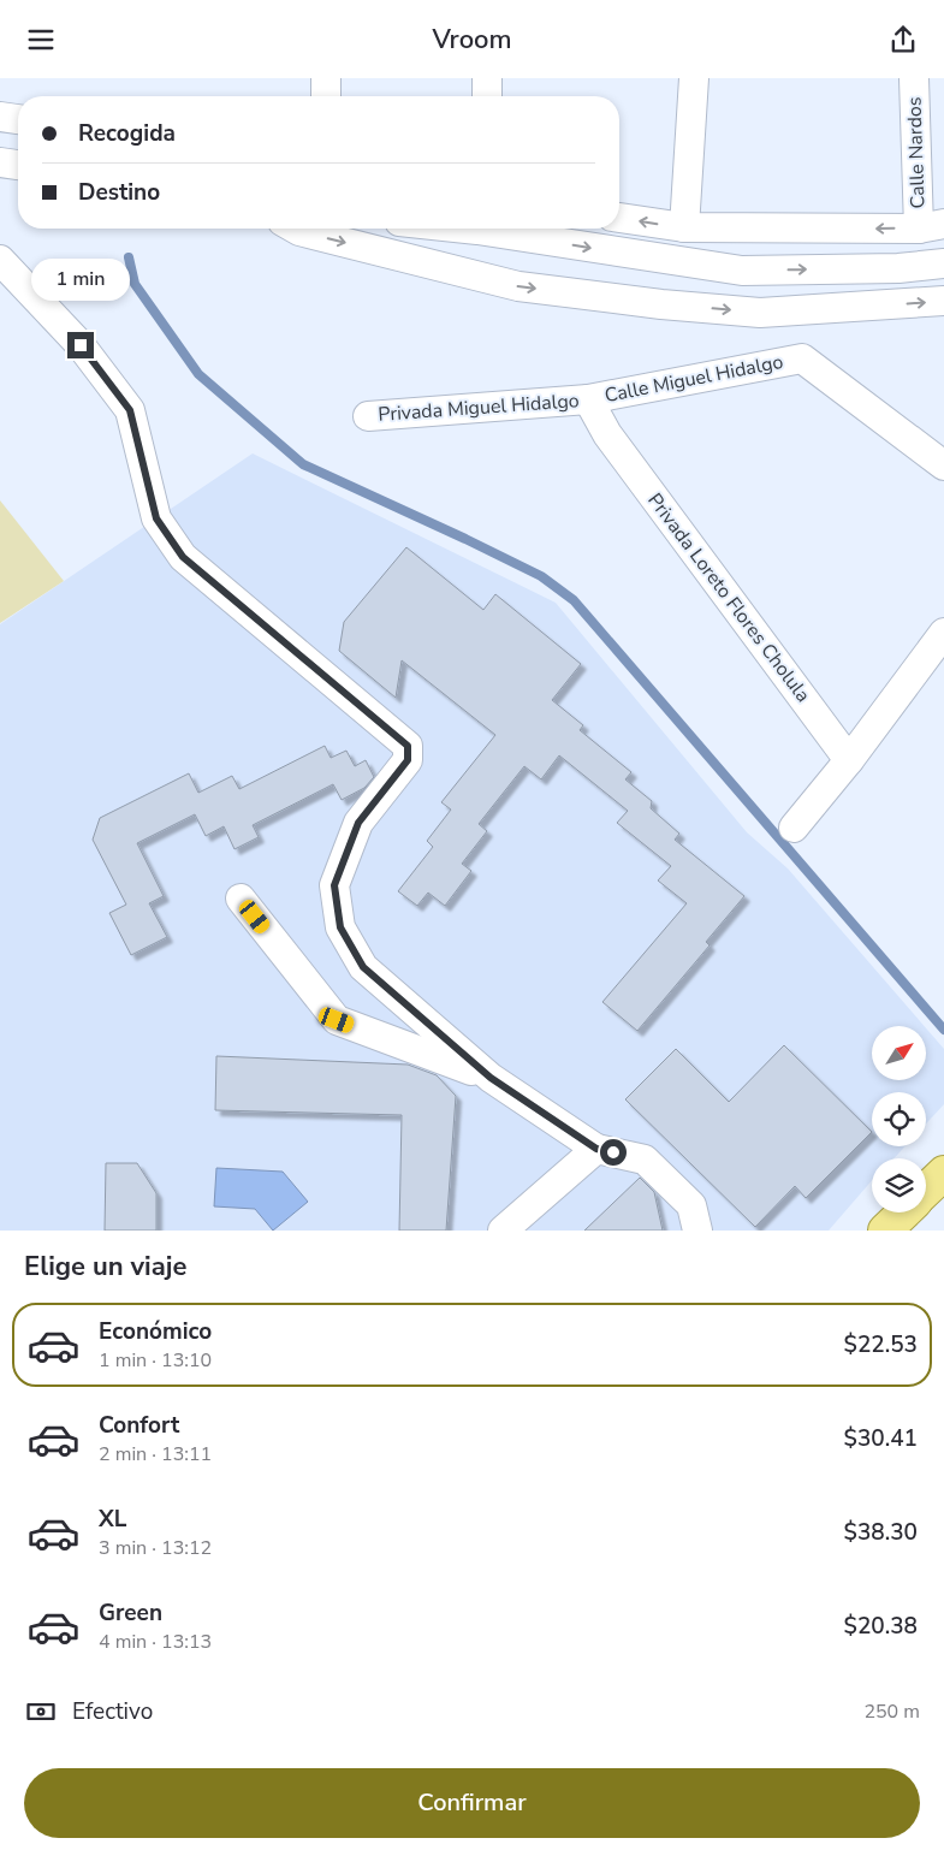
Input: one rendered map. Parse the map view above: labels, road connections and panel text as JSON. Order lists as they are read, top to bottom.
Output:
{
  "streets": {
    "street": [
      "Calle Nardos",
      "Calle Miguel Hidalgo",
      "Privada Miguel Hidalgo",
      "Privada Loreto Flores Cholula"
    ]
  },
  "crossings": [
    ["Calle Miguel Hidalgo", "Privada Miguel Hidalgo"],
    ["Calle Miguel Hidalgo", "Privada Loreto Flores Cholula"]
  ],
  "north": "top right",
  "page": {
    "header": "Vroom",
    "banner": ["Recogida", "Destino"],
    "bubble": "1 min",
    "heading": "Elige un viaje",
    "list": [
      {
        "name": "Económico",
        "note": "1 min · 13:10",
        "value": "$22.53"
      },
      {
        "name": "Confort",
        "note": "2 min · 13:11",
        "value": "$30.41"
      },
      {
        "name": "XL",
        "note": "3 min · 13:12",
        "value": "$38.30"
      },
      {
        "name": "Green",
        "note": "4 min · 13:13",
        "value": "$20.38"
      }
    ],
    "pay": ["Efectivo", "250 m"],
    "buttons": "Confirmar"
  }
}
